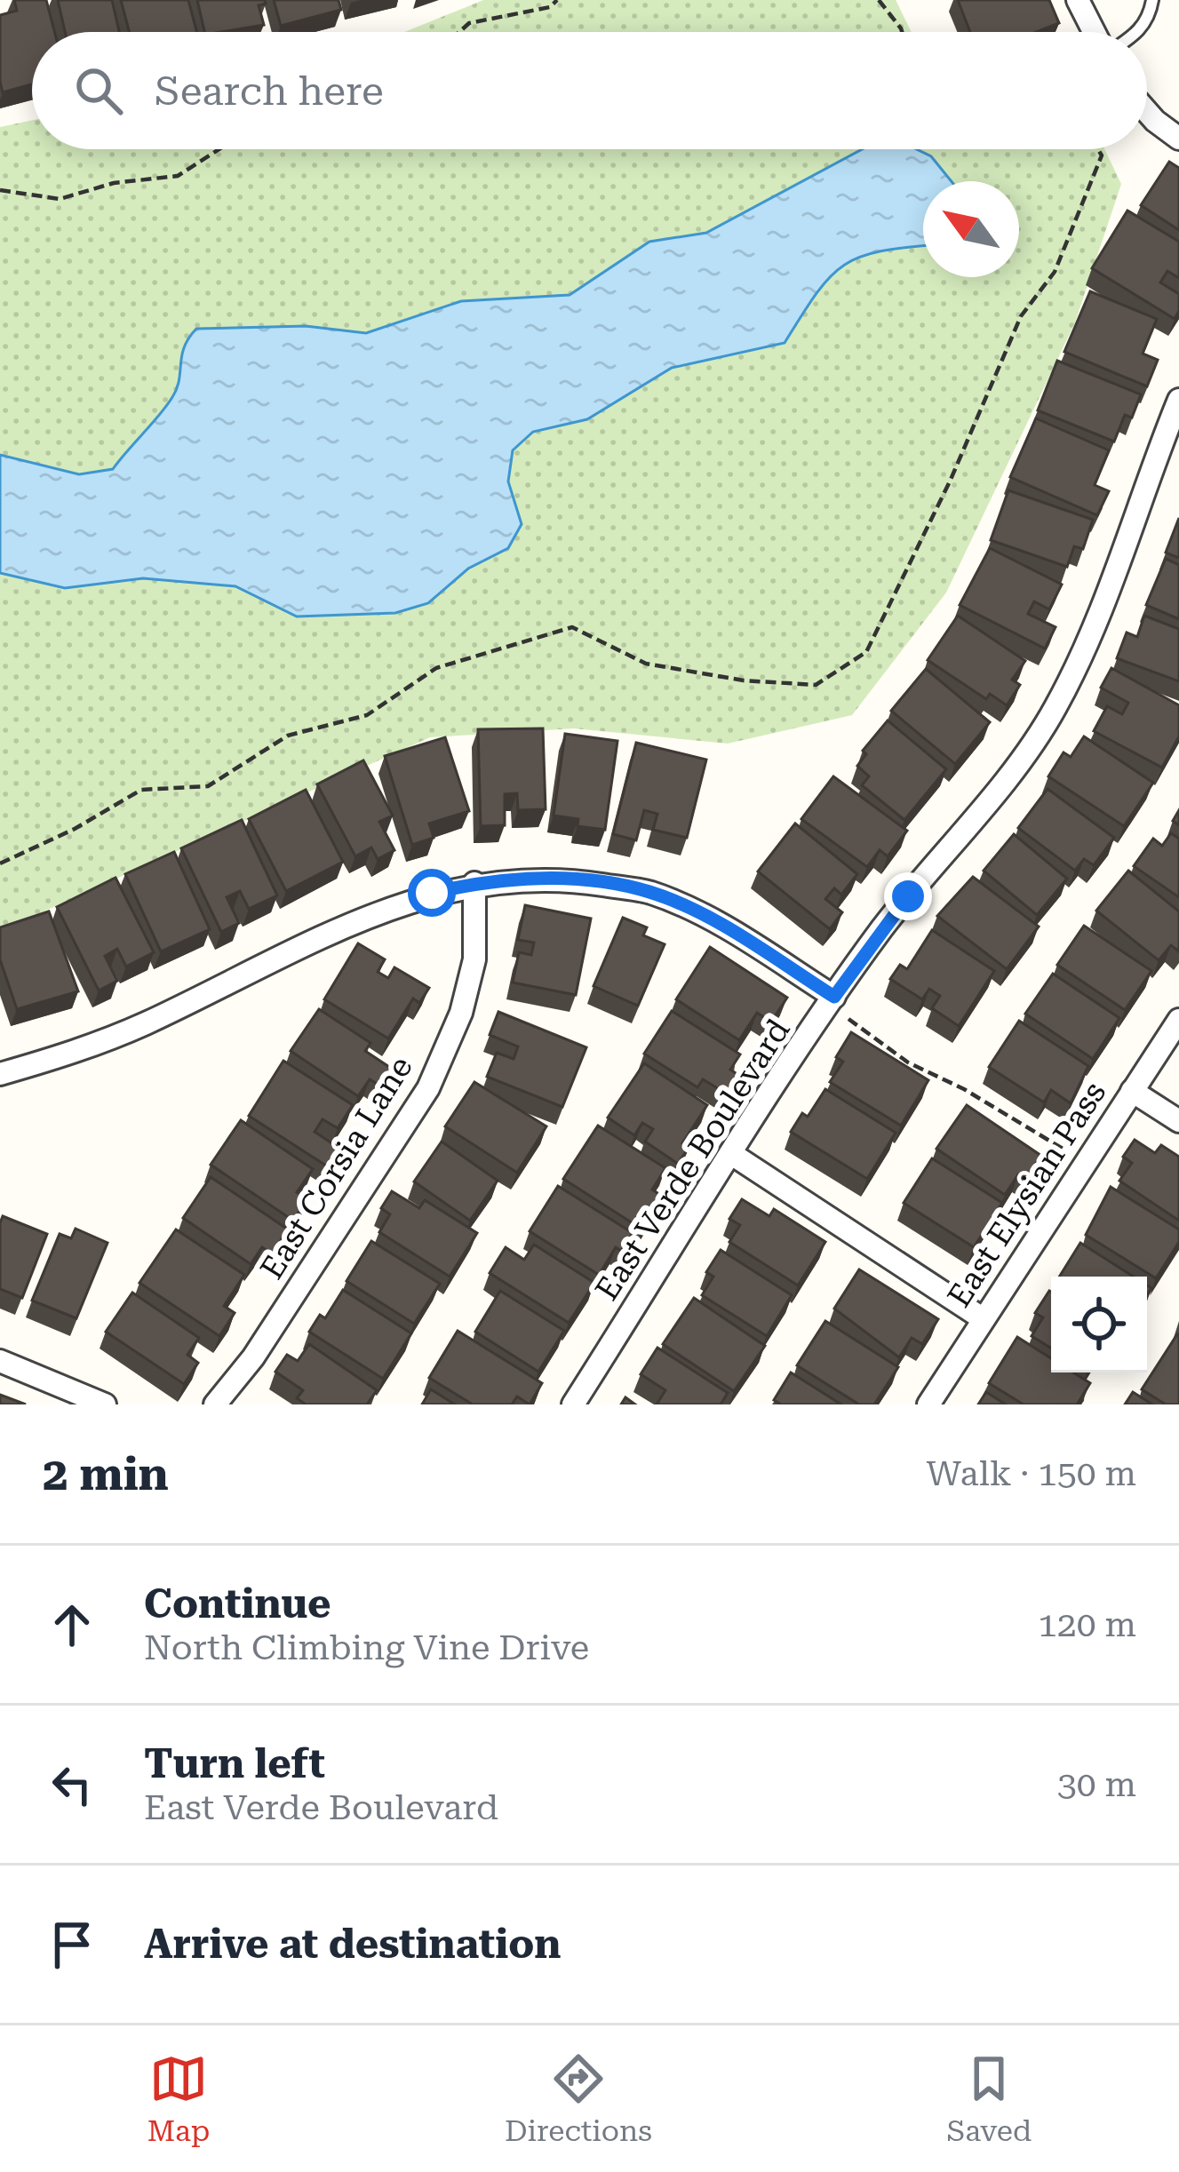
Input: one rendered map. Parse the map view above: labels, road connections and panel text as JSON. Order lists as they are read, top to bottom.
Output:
{
  "streets": {
    "street": ["East Verde Boulevard", "East Corsia Lane", "East Elysian Pass"]
  },
  "north": "top left",
  "page": {
    "search": "Search here",
    "heading": ["2 min", "Walk · 150 m"],
    "list": [
      ["Continue", "North Climbing Vine Drive", "120 m"],
      ["Turn left", "East Verde Boulevard", "30 m"],
      "Arrive at destination"
    ],
    "nav": ["Map", "Directions", "Saved"]
  }
}
